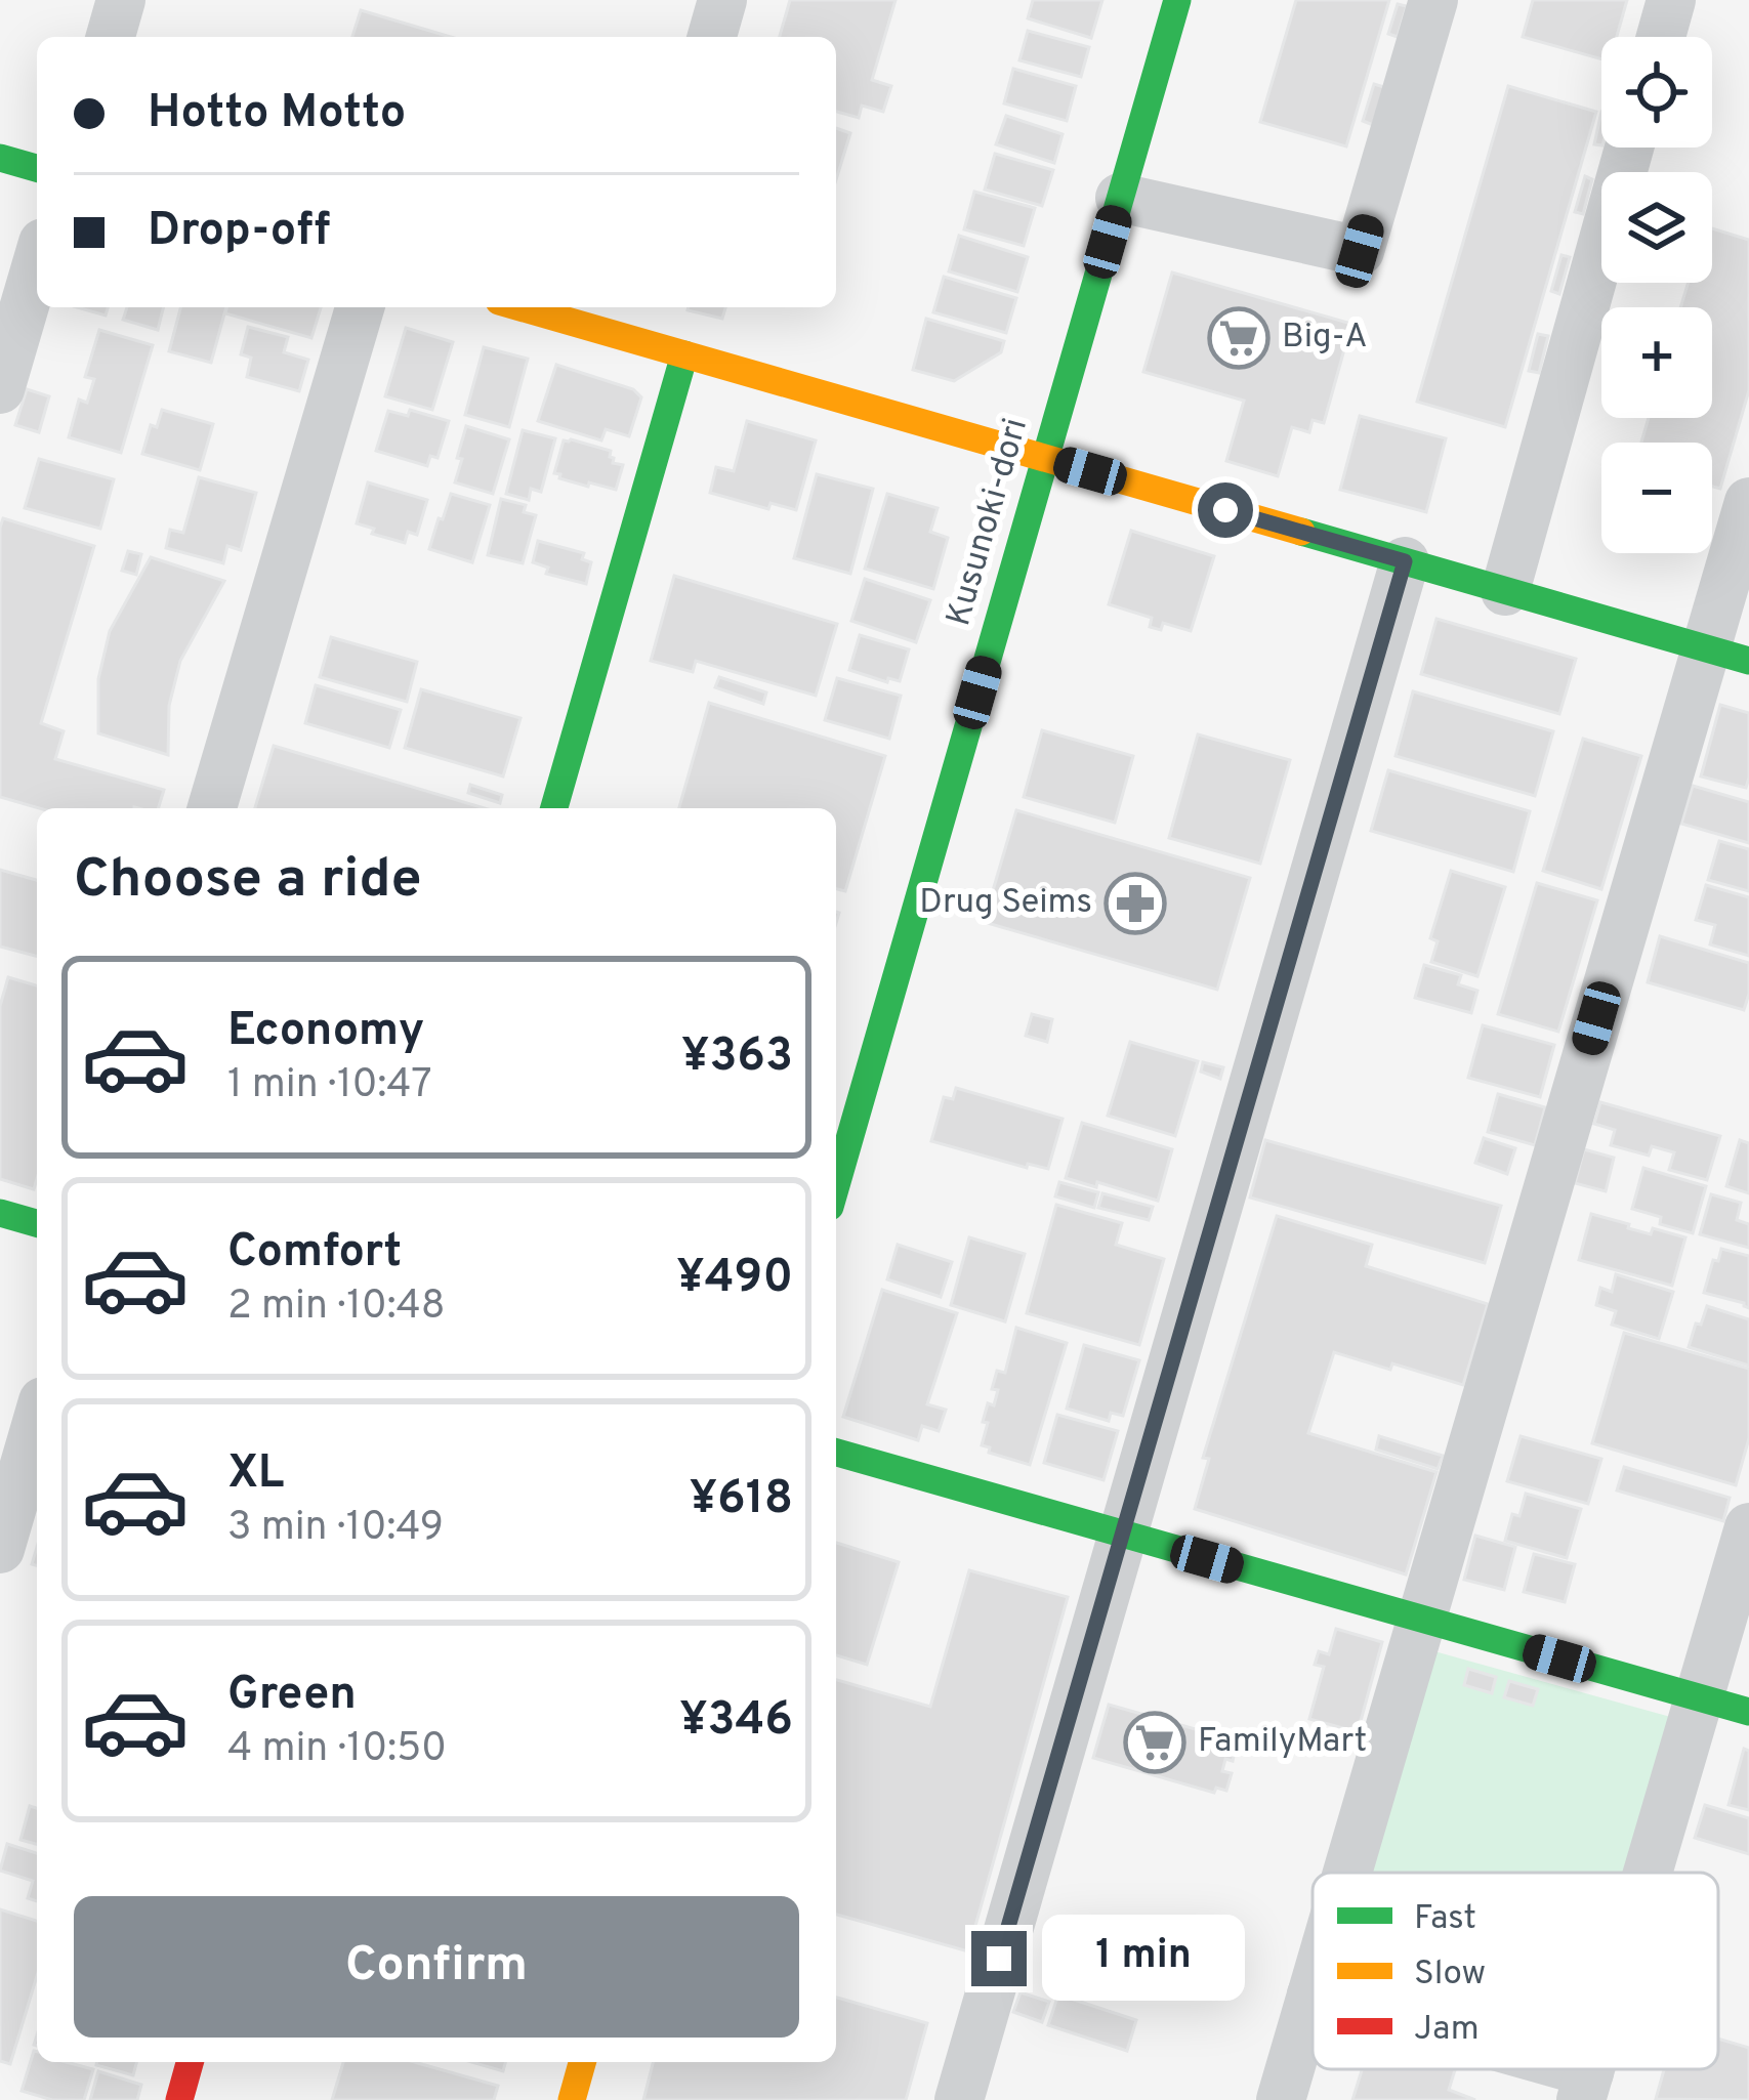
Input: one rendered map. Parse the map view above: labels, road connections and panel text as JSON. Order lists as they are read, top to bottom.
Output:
{
  "streets": {
    "street": ["Kusunoki-dori"]
  },
  "places": {
    "supermarket": ["Big-A", "FamilyMart"],
    "pharmacy": ["Drug Seims"]
  },
  "legend": ["Fast", "Slow", "Jam"],
  "page": {
    "map_buttons": ["+", "−"],
    "banner": ["Hotto Motto", "Drop-off"],
    "heading": "Choose a ride",
    "list": [
      {
        "name": "Economy",
        "note": "1 min · 10:47",
        "value": "¥363"
      },
      {
        "name": "Comfort",
        "note": "2 min · 10:48",
        "value": "¥490"
      },
      {
        "name": "XL",
        "note": "3 min · 10:49",
        "value": "¥618"
      },
      {
        "name": "Green",
        "note": "4 min · 10:50",
        "value": "¥346"
      }
    ],
    "buttons": "Confirm",
    "bubble": "1 min"
  }
}
